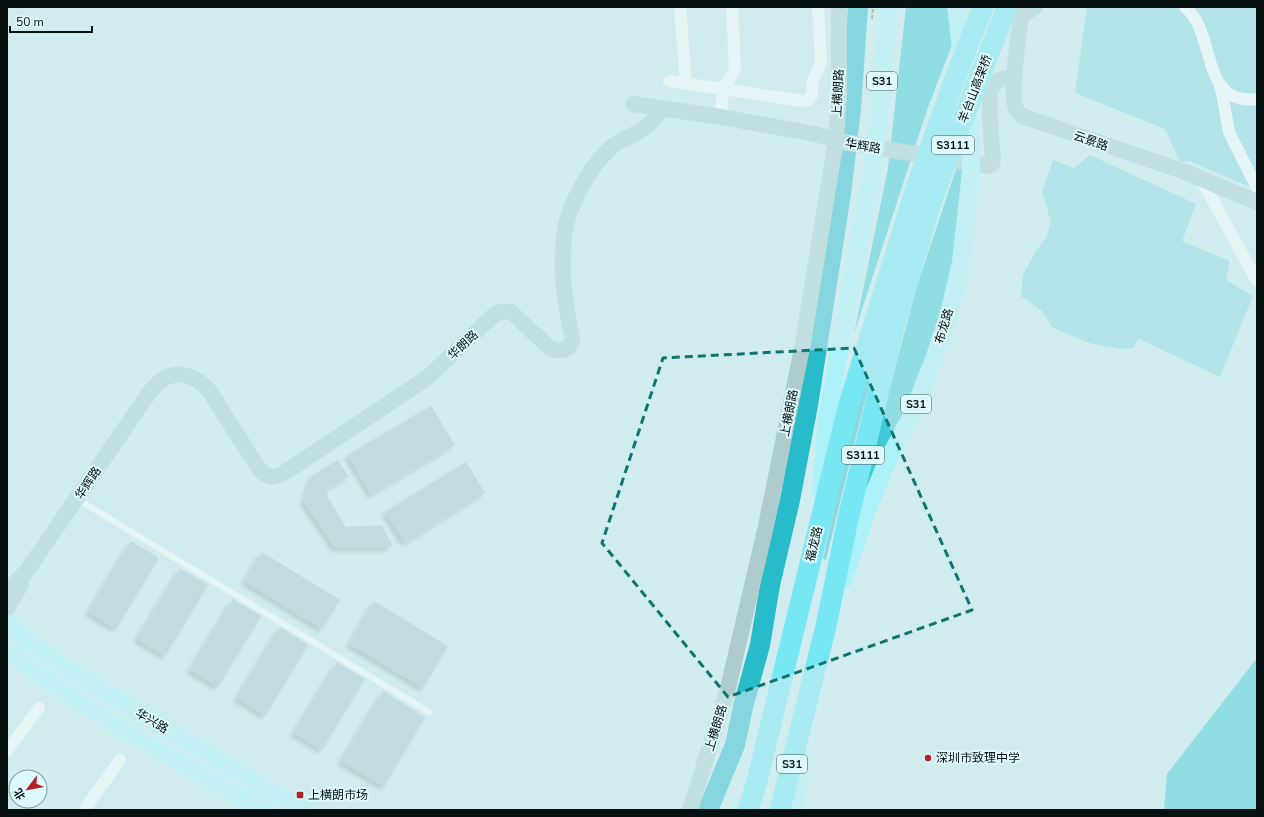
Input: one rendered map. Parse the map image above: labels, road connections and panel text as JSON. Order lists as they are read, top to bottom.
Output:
{
  "streets": {
    "highway": [
      "S31",
      "羊台山高架桥",
      "S3111",
      "福龙路"
    ],
    "main road": ["布龙路", "华兴路"],
    "street": [
      "上横朗路",
      "云景路",
      "华辉路",
      "华朗路"
    ]
  },
  "crossings": [
    ["S31", "羊台山高架桥"],
    ["S31", "布龙路"],
    ["S31", "福龙路"],
    ["羊台山高架桥", "云景路"],
    ["羊台山高架桥", "布龙路"],
    ["羊台山高架桥", "福龙路"],
    ["上横朗路", "华辉路"],
    ["云景路", "华辉路"],
    ["华辉路", "华朗路"]
  ],
  "places": {
    "other": ["深圳市致理中学"],
    "transit": ["上横朗市场"]
  },
  "scale_bar": "50 m",
  "north": "bottom left"
}
